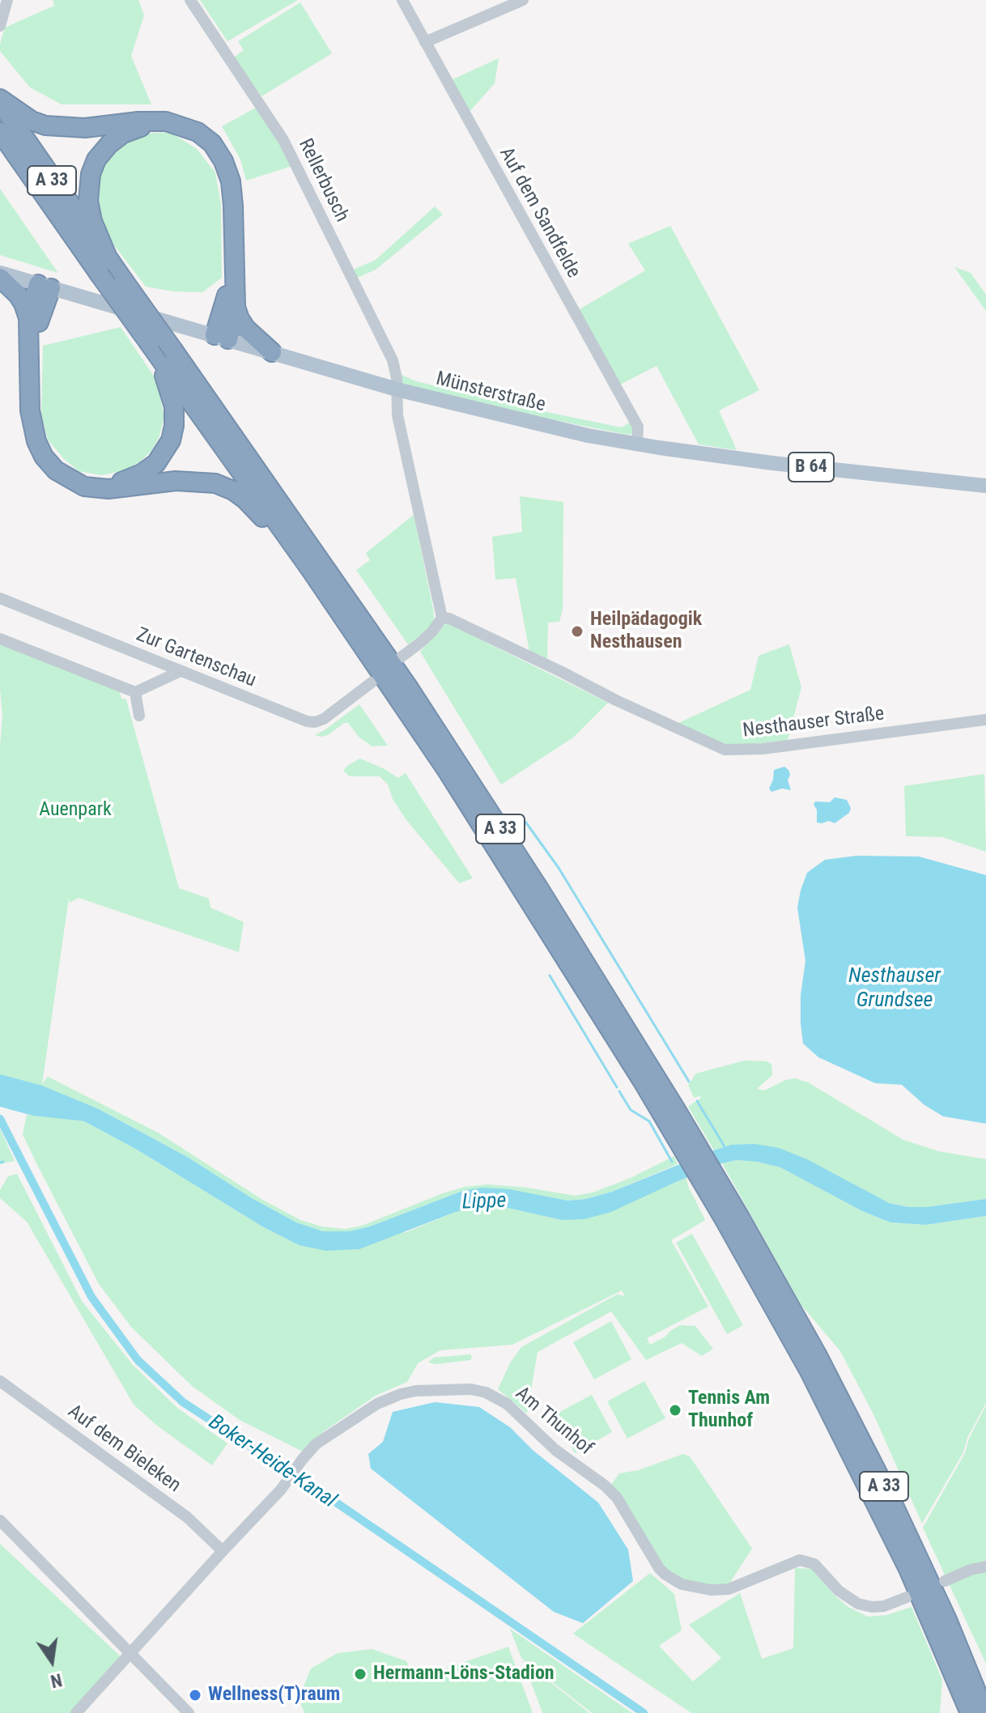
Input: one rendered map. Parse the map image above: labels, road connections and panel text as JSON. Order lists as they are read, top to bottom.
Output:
{
  "streets": {
    "highway": ["A 33"],
    "main road": ["Münsterstraße", "B 64"],
    "street": [
      "Rellerbusch",
      "Auf dem Sandfelde",
      "Zur Gartenschau",
      "Nesthauser Straße",
      "Am Thunhof",
      "Auf dem Bieleken"
    ]
  },
  "crossings": [
    ["Rellerbusch", "Münsterstraße"],
    ["Auf dem Sandfelde", "Münsterstraße"],
    ["Am Thunhof", "Auf dem Bieleken"]
  ],
  "water": ["Nesthauser Grundsee", "Lippe", "Boker-Heide-Kanal"],
  "parks": ["Auenpark"],
  "places": [
    "Heilpädagogik Nesthausen",
    "Tennis Am Thunhof",
    "Hermann-Löns-Stadion",
    "Wellness(T)raum"
  ],
  "north": "bottom"
}
